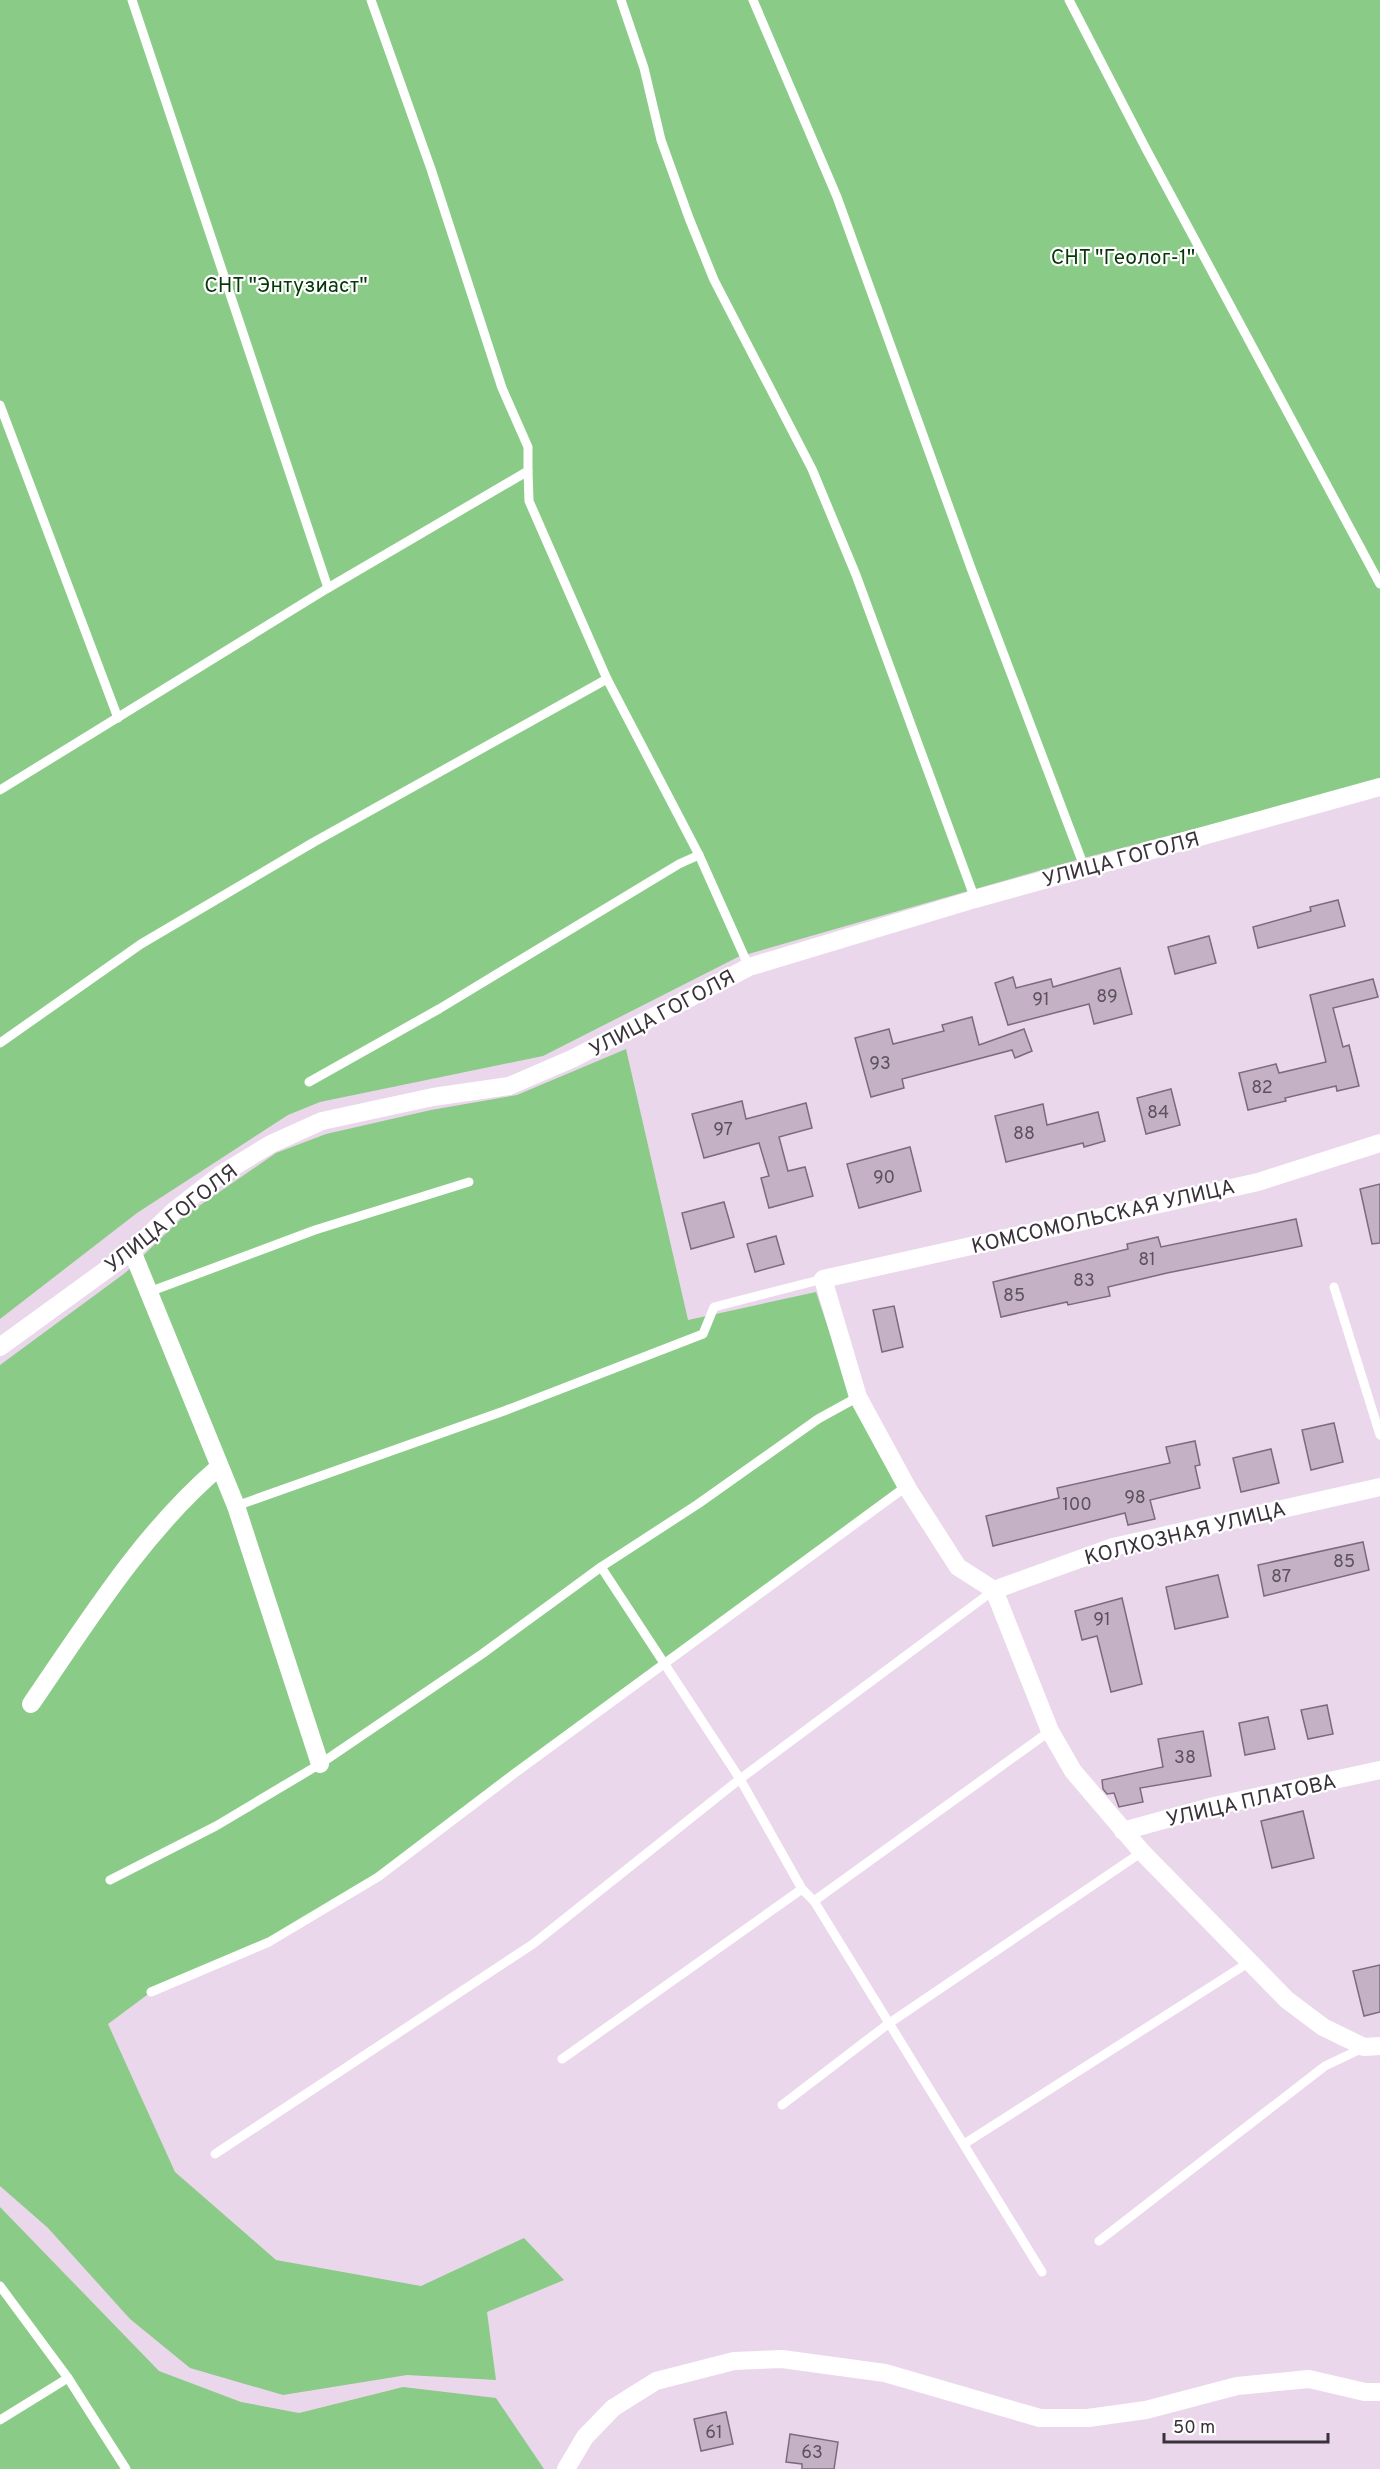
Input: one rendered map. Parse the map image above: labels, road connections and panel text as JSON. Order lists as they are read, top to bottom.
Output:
{
  "streets": {
    "street": [
      "УЛИЦА ГОГОЛЯ",
      "КОМСОМОЛЬСКАЯ УЛИЦА",
      "КОЛХОЗНАЯ УЛИЦА",
      "УЛИЦА ПЛАТОВА"
    ]
  },
  "parks": ["СНТ \"Геолог-1\"", "СНТ \"Энтузиаст\""],
  "house_numbers": [
    "89",
    "91",
    "93",
    "82",
    "84",
    "97",
    "88",
    "90",
    "81",
    "83",
    "85",
    "98",
    "100",
    "85",
    "87",
    "91",
    "38",
    "61",
    "63"
  ],
  "scale_bar": "50 m"
}
